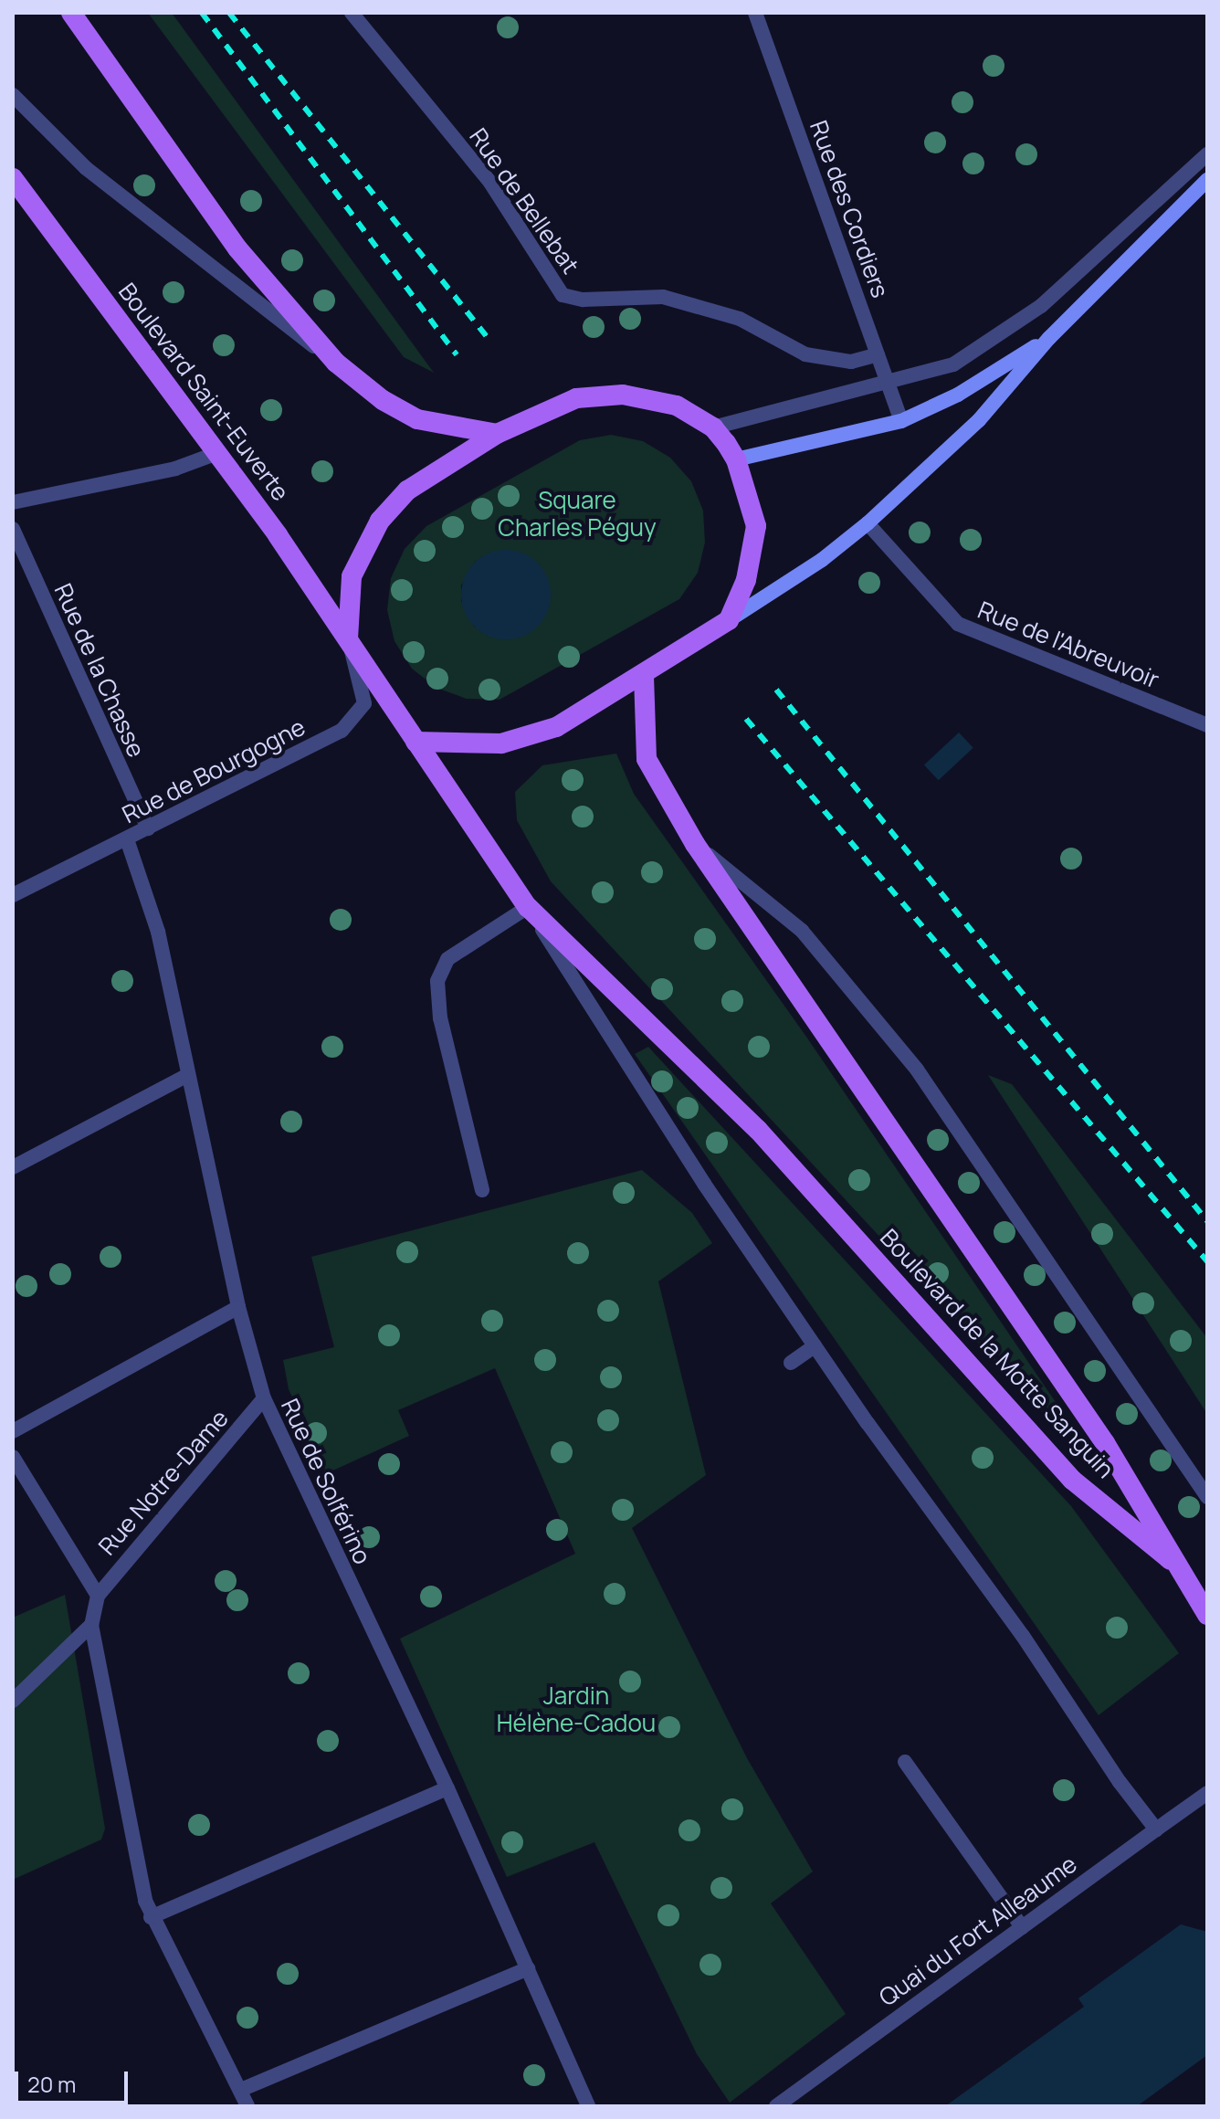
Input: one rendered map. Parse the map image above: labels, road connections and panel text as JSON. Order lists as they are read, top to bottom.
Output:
{
  "streets": {
    "main road": ["Boulevard Saint-Euverte", "Boulevard de la Motte Sanguin"],
    "street": [
      "Rue de Bellebat",
      "Rue des Cordiers",
      "Rue de l'Abreuvoir",
      "Rue de la Chasse",
      "Rue de Bourgogne",
      "Rue de Solférino",
      "Rue Notre-Dame",
      "Quai du Fort Alleaume"
    ]
  },
  "crossings": [
    ["Rue de Bellebat", "Rue des Cordiers"],
    ["Boulevard Saint-Euverte", "Rue de Bourgogne"],
    ["Rue de la Chasse", "Rue de Bourgogne"],
    ["Rue de Bourgogne", "Rue de Solférino"],
    ["Boulevard de la Motte Sanguin", "Quai du Fort Alleaume"],
    ["Rue de Solférino", "Rue Notre-Dame"]
  ],
  "parks": ["Square Charles Péguy", "Jardin Hélène-Cadou"],
  "scale_bar": "20 m"
}
